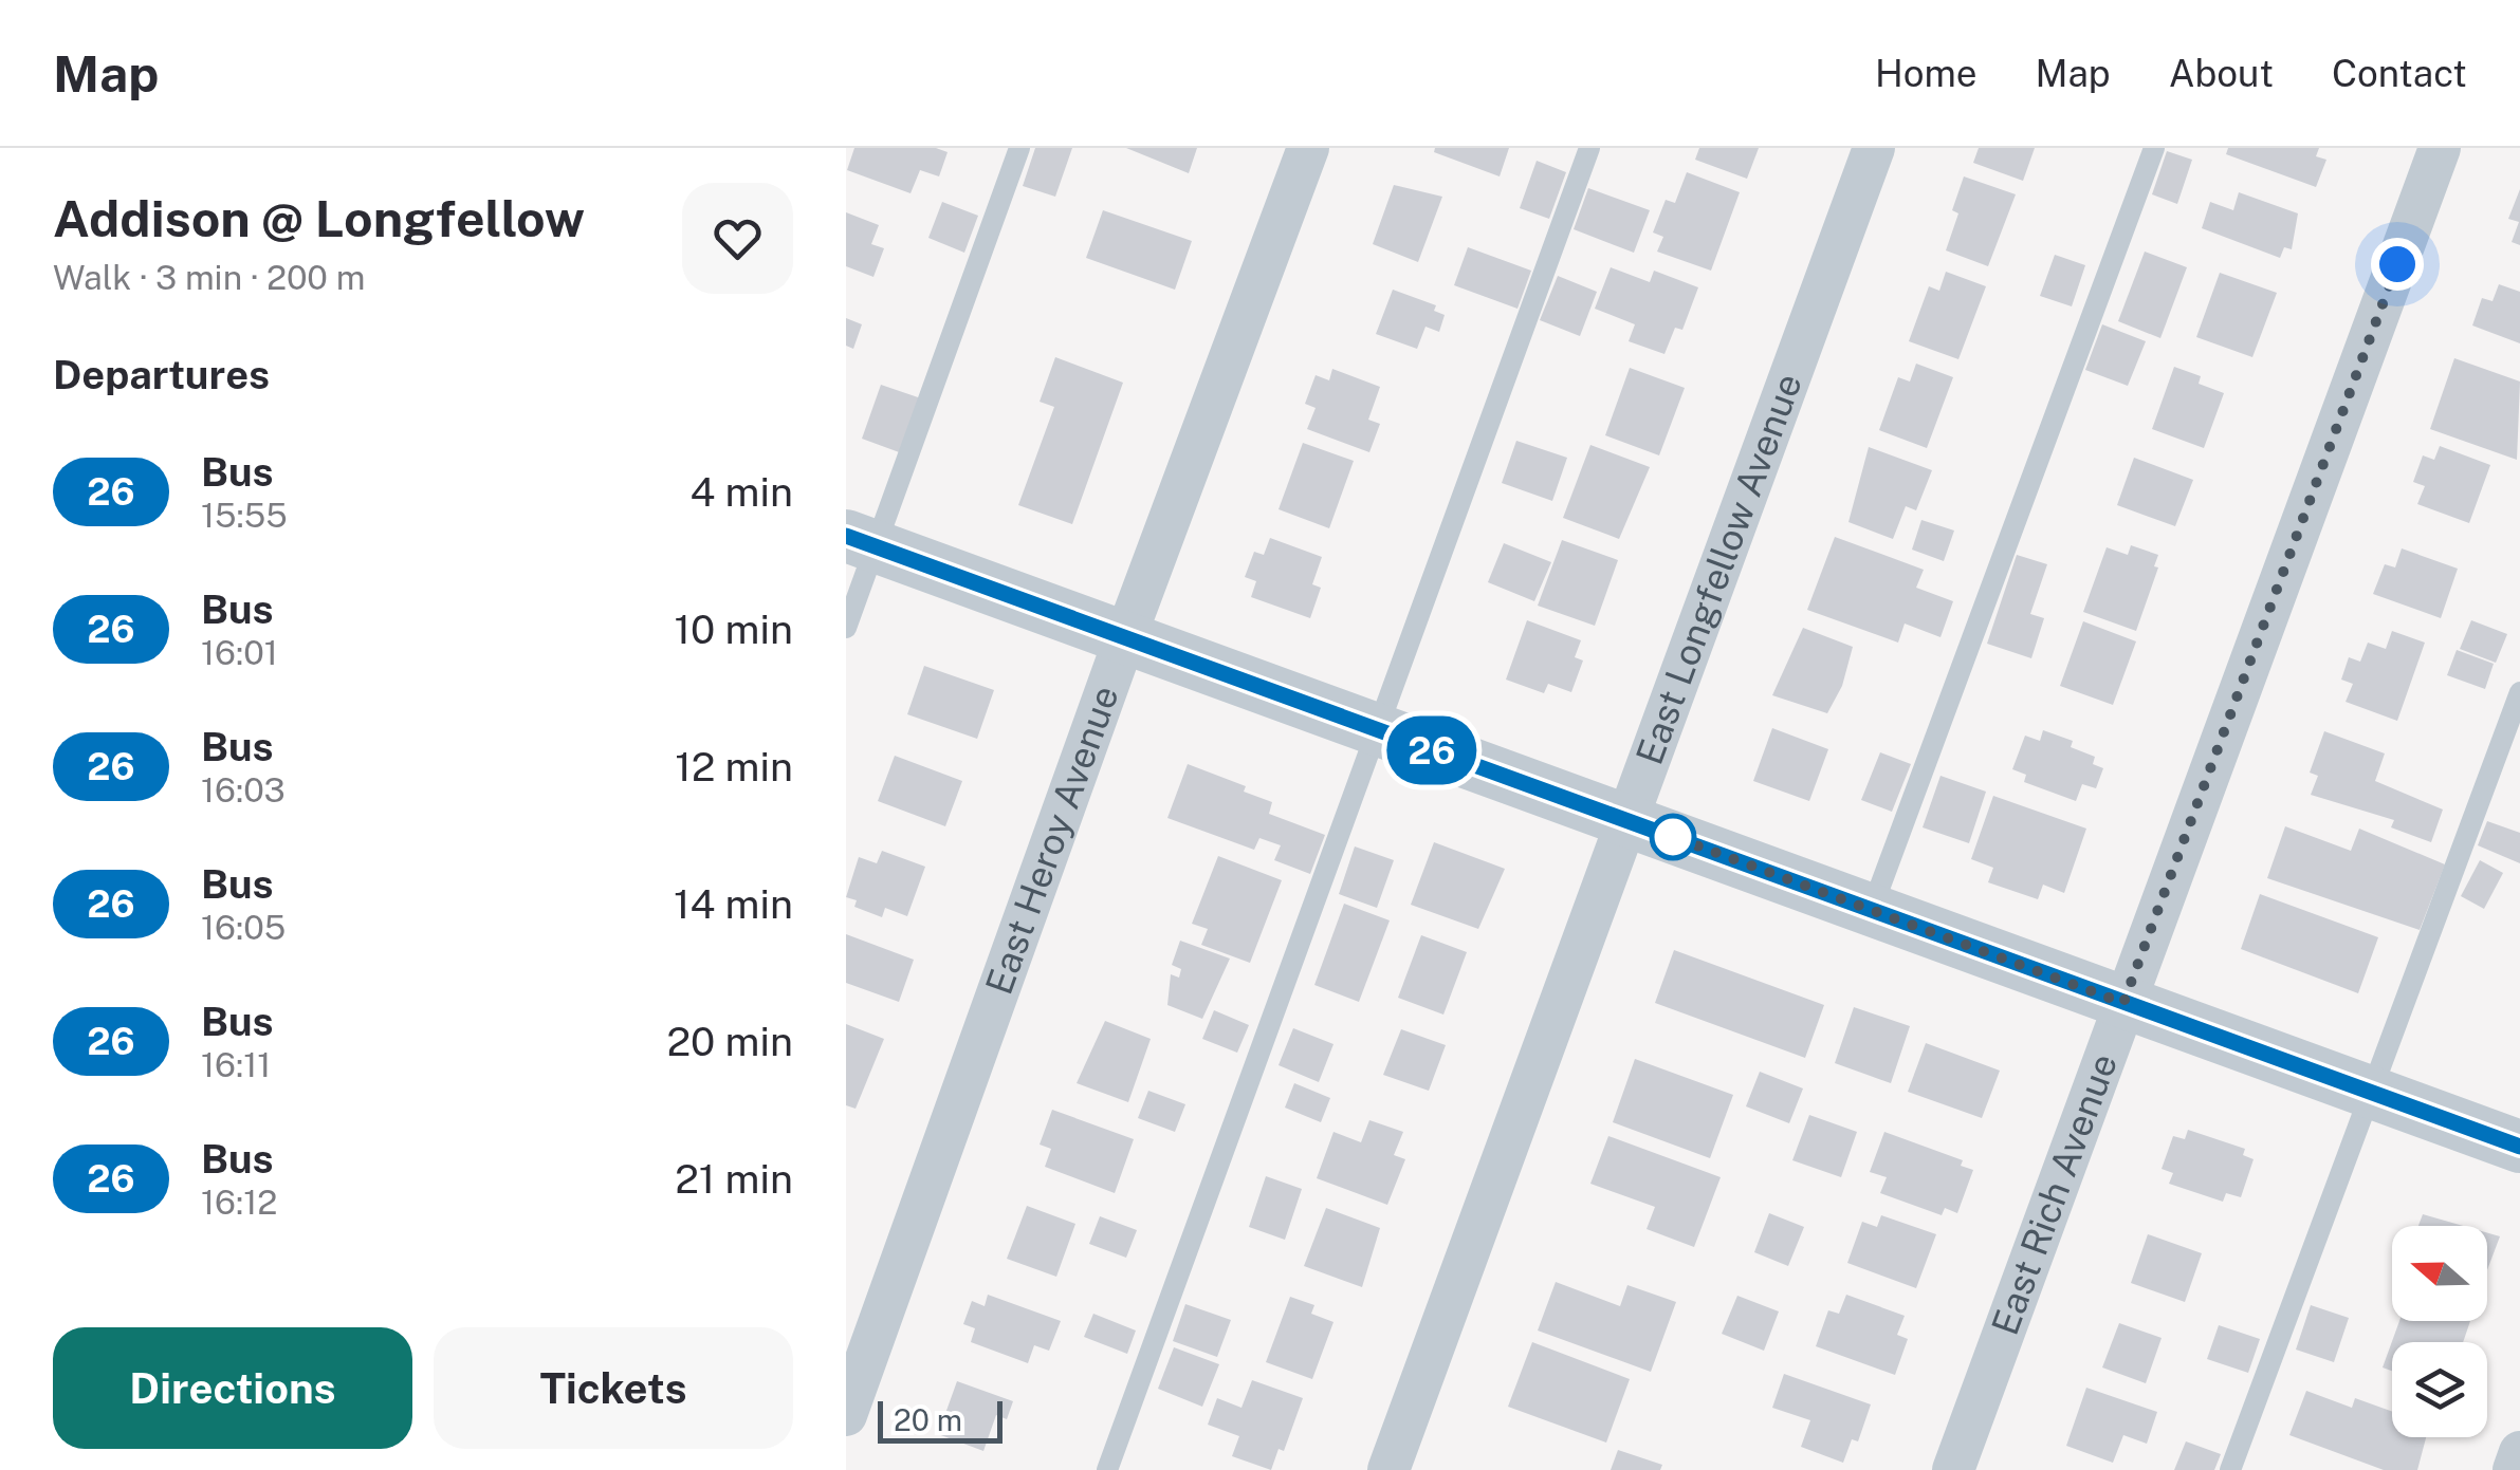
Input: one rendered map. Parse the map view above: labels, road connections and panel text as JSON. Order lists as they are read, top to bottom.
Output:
{
  "streets": {
    "street": ["East Longfellow Avenue", "East Heroy Avenue", "East Rich Avenue"]
  },
  "lines": ["bus line 26"],
  "scale_bar": "20 m",
  "north": "left",
  "page": {
    "header": "Map",
    "nav": [
      "Home",
      "Map",
      "About",
      "Contact"
    ],
    "heading": [
      ["Addison @ Longfellow", "Walk · 3 min · 200 m"],
      "Departures"
    ],
    "on_map": "26",
    "list": [
      {
        "mark": "26",
        "name": "Bus",
        "note": "15:55",
        "value": "4 min"
      },
      {
        "mark": "26",
        "name": "Bus",
        "note": "16:01",
        "value": "10 min"
      },
      {
        "mark": "26",
        "name": "Bus",
        "note": "16:03",
        "value": "12 min"
      },
      {
        "mark": "26",
        "name": "Bus",
        "note": "16:05",
        "value": "14 min"
      },
      {
        "mark": "26",
        "name": "Bus",
        "note": "16:11",
        "value": "20 min"
      },
      {
        "mark": "26",
        "name": "Bus",
        "note": "16:12",
        "value": "21 min"
      }
    ],
    "buttons": ["Directions", "Tickets"],
    "scale": "20 m"
  }
}
